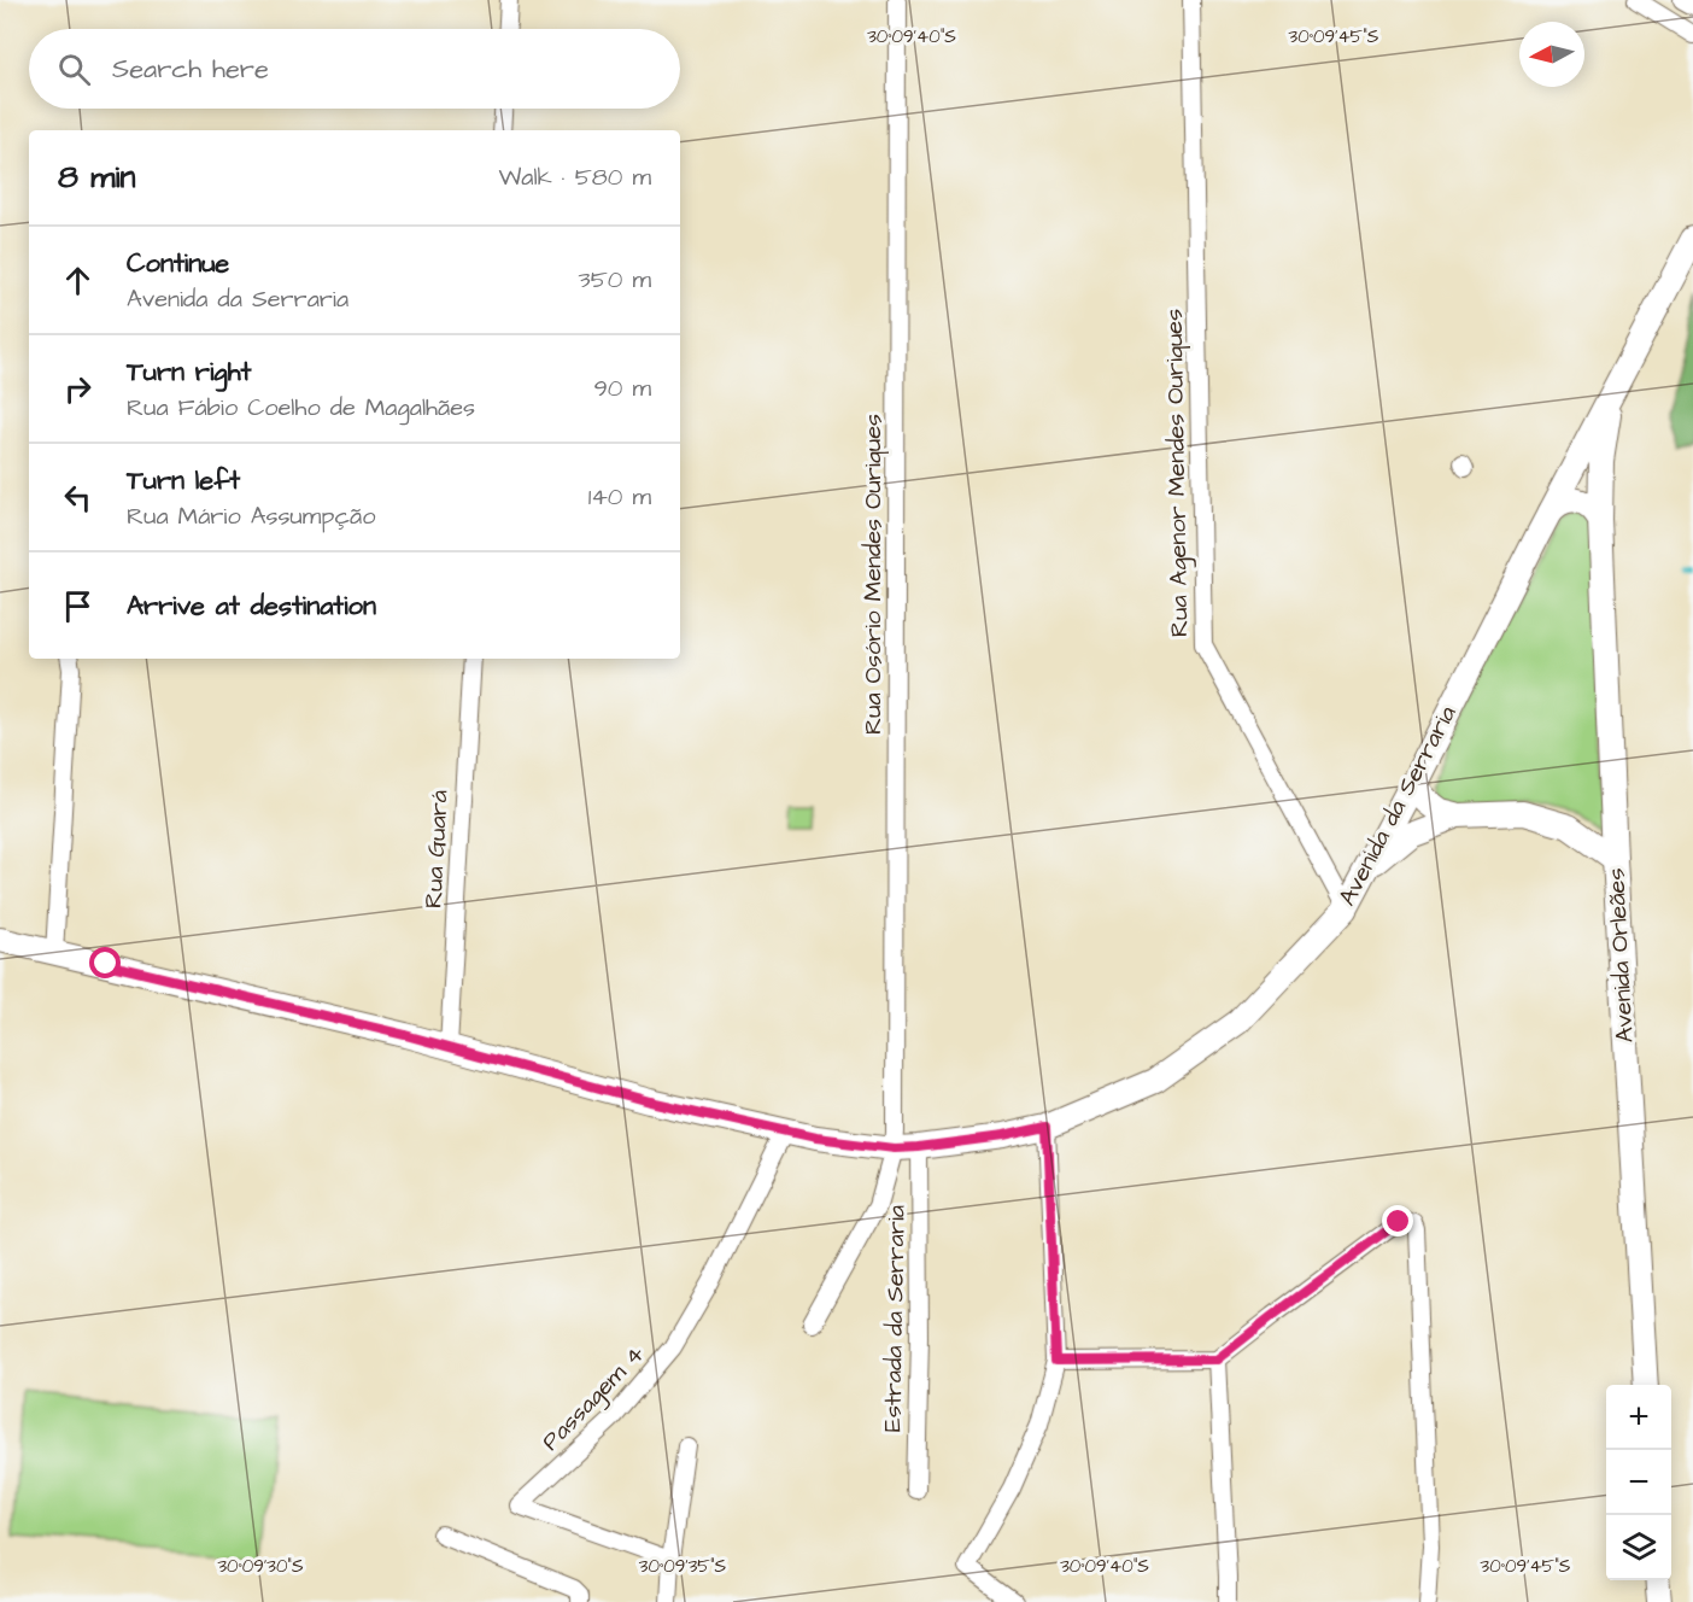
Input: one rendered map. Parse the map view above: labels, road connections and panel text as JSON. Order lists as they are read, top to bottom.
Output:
{
  "streets": {
    "main road": ["Avenida da Serraria", "Avenida Orleães"],
    "street": [
      "Rua Agenor Mendes Ouriques",
      "Rua Osório Mendes Ouriques",
      "Rua Guará",
      "Estrada da Serraria",
      "Passagem 4"
    ]
  },
  "crossings": [
    ["Rua Agenor Mendes Ouriques", "Avenida da Serraria"],
    ["Rua Osório Mendes Ouriques", "Avenida da Serraria"],
    ["Avenida da Serraria", "Rua Guará"],
    ["Avenida da Serraria", "Avenida Orleães"],
    ["Avenida da Serraria", "Estrada da Serraria"],
    ["Avenida da Serraria", "Passagem 4"]
  ],
  "north": "left",
  "page": {
    "search": "Search here",
    "heading": ["8 min", "Walk · 580 m"],
    "list": [
      ["Continue", "Avenida da Serraria", "350 m"],
      ["Turn right", "Rua Fábio Coelho de Magalhães", "90 m"],
      ["Turn left", "Rua Mário Assumpção", "140 m"],
      "Arrive at destination"
    ],
    "map_buttons": ["+", "−"]
  },
  "coordinates": [
    "30°09'40\"S",
    "30°09'45\"S",
    "30°09'30\"S",
    "30°09'35\"S"
  ]
}
